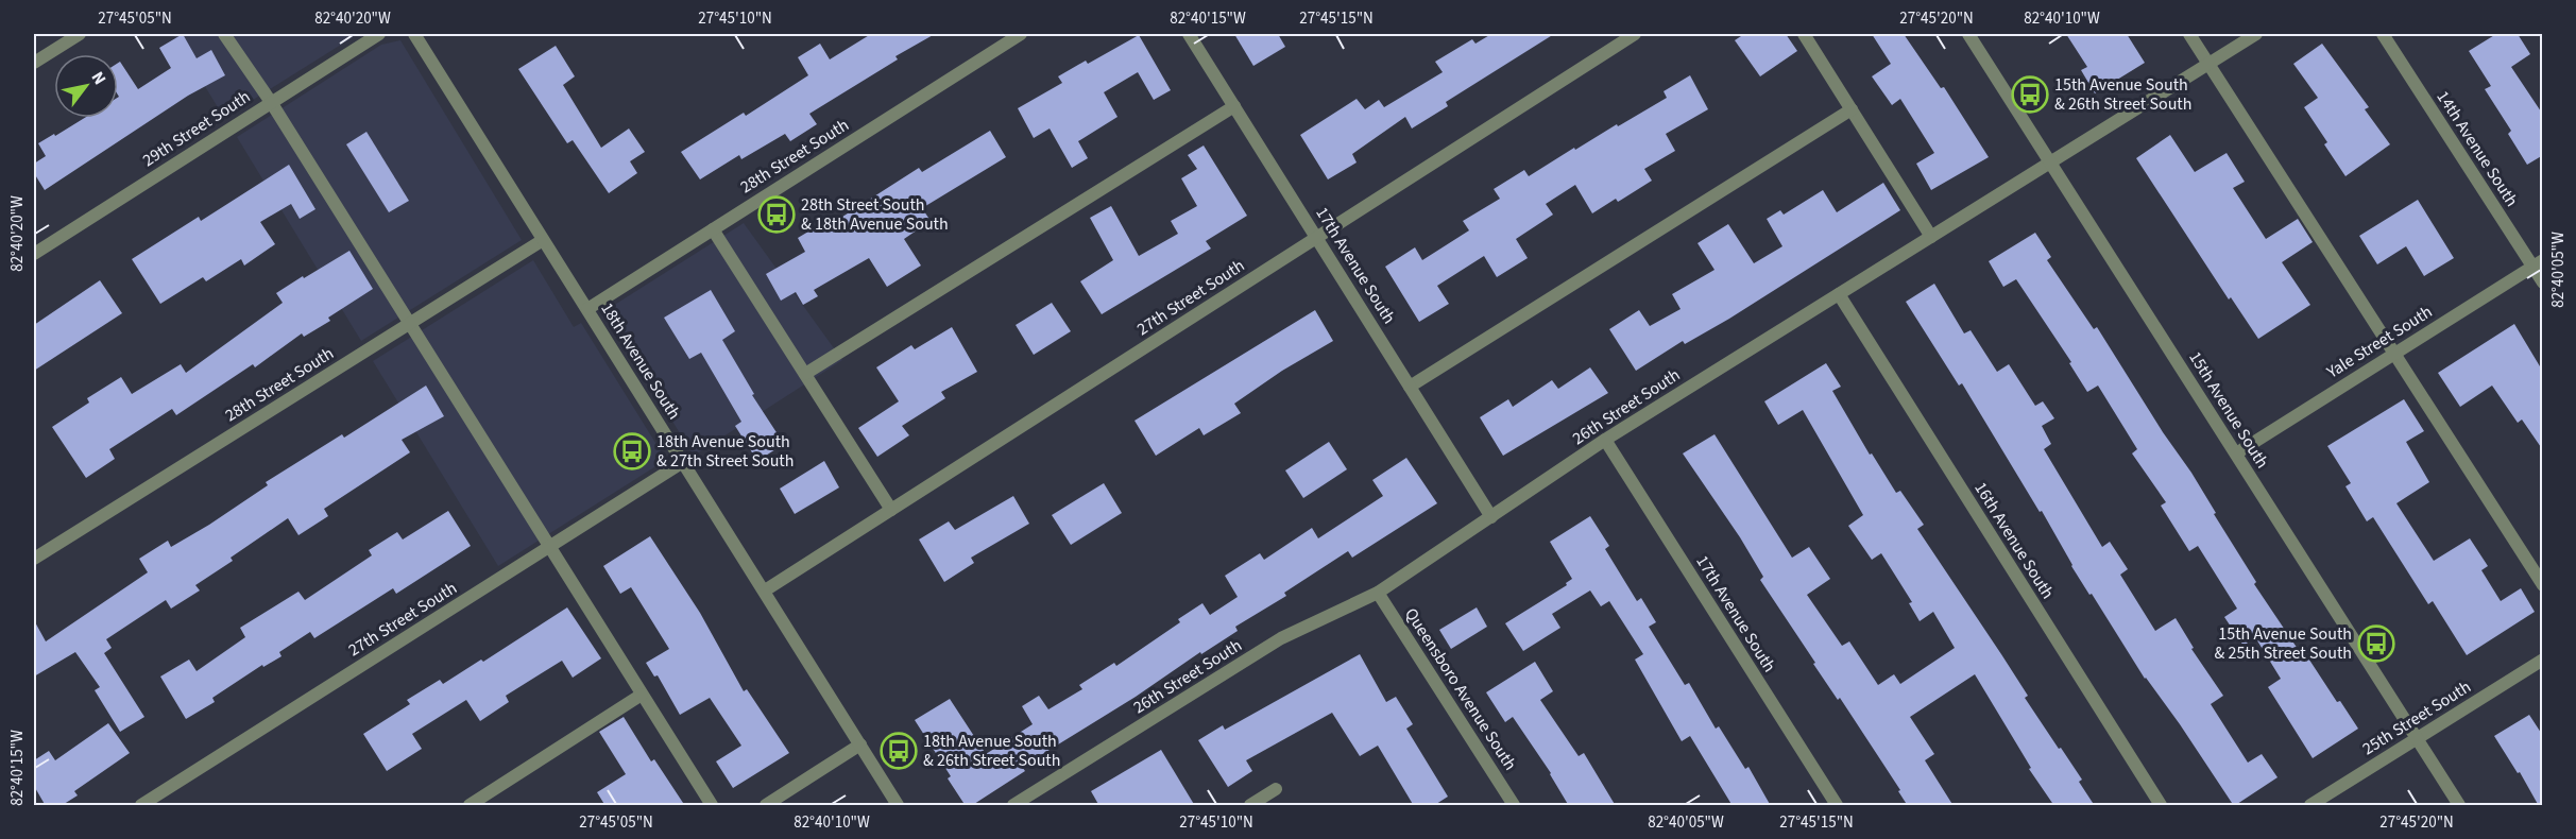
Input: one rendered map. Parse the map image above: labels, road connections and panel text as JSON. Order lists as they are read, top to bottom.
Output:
{
  "streets": {
    "street": [
      "29th Street South",
      "14th Avenue South",
      "28th Street South",
      "17th Avenue South",
      "27th Street South",
      "Yale Street South",
      "18th Avenue South",
      "26th Street South",
      "15th Avenue South",
      "16th Avenue South",
      "Queensboro Avenue South",
      "25th Street South"
    ]
  },
  "crossings": [
    ["14th Avenue South", "Yale Street South"],
    ["28th Street South", "18th Avenue South"],
    ["17th Avenue South", "27th Street South"],
    ["17th Avenue South", "26th Street South"],
    ["27th Street South", "18th Avenue South"],
    ["Yale Street South", "15th Avenue South"],
    ["26th Street South", "15th Avenue South"],
    ["26th Street South", "16th Avenue South"],
    ["26th Street South", "Queensboro Avenue South"],
    ["15th Avenue South", "25th Street South"]
  ],
  "places": {
    "bus stop": [
      "15th Avenue South & 26th Street South",
      "28th Street South & 18th Avenue South",
      "18th Avenue South & 27th Street South",
      "15th Avenue South & 25th Street South",
      "18th Avenue South & 26th Street South"
    ]
  },
  "north": "top right",
  "coordinates": [
    "27°45'05\"N",
    "82°40'20\"W",
    "27°45'10\"N",
    "82°40'15\"W",
    "27°45'15\"N",
    "27°45'20\"N",
    "82°40'10\"W",
    "82°40'05\"W"
  ]
}
